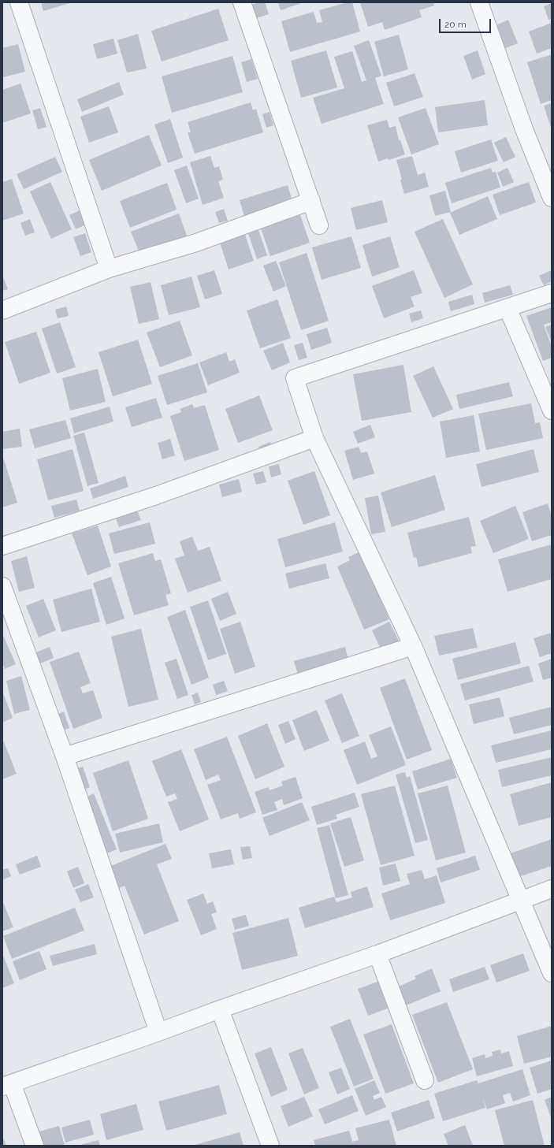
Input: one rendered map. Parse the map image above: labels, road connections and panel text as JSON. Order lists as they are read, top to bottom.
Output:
{
  "scale_bar": "20 m"
}
